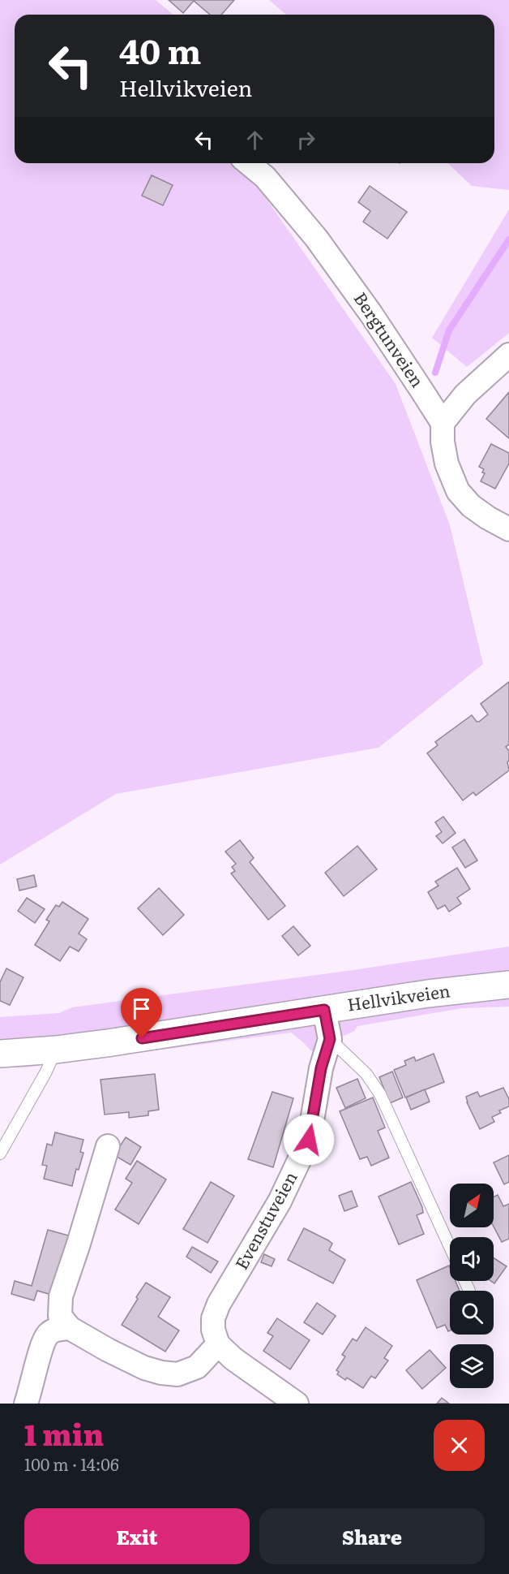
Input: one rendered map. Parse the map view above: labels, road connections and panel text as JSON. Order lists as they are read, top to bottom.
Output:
{
  "streets": {
    "main road": ["Hellvikveien"],
    "street": ["Bergtunveien", "Evenstuveien"]
  },
  "crossings": [
    ["Hellvikveien", "Evenstuveien"]
  ],
  "north": "top right",
  "page": {
    "turn": ["40 m", "Hellvikveien"],
    "heading": ["1 min", "100 m · 14:06"],
    "buttons": ["Exit", "Share"]
  }
}
